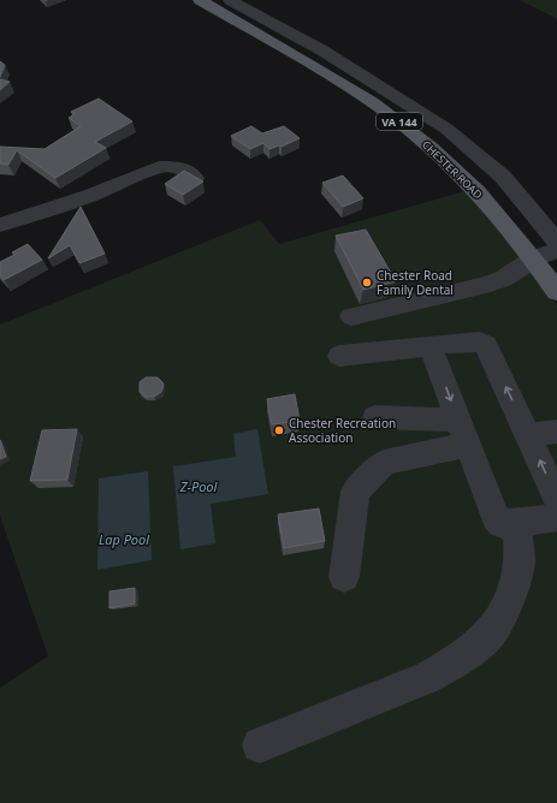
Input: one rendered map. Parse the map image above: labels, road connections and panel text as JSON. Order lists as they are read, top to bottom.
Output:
{
  "streets": {
    "main road": ["VA 144", "CHESTER ROAD"]
  },
  "water": ["Z-Pool", "Lap Pool"],
  "places": ["Chester Road Family Dental", "Chester Recreation Association"]
}
